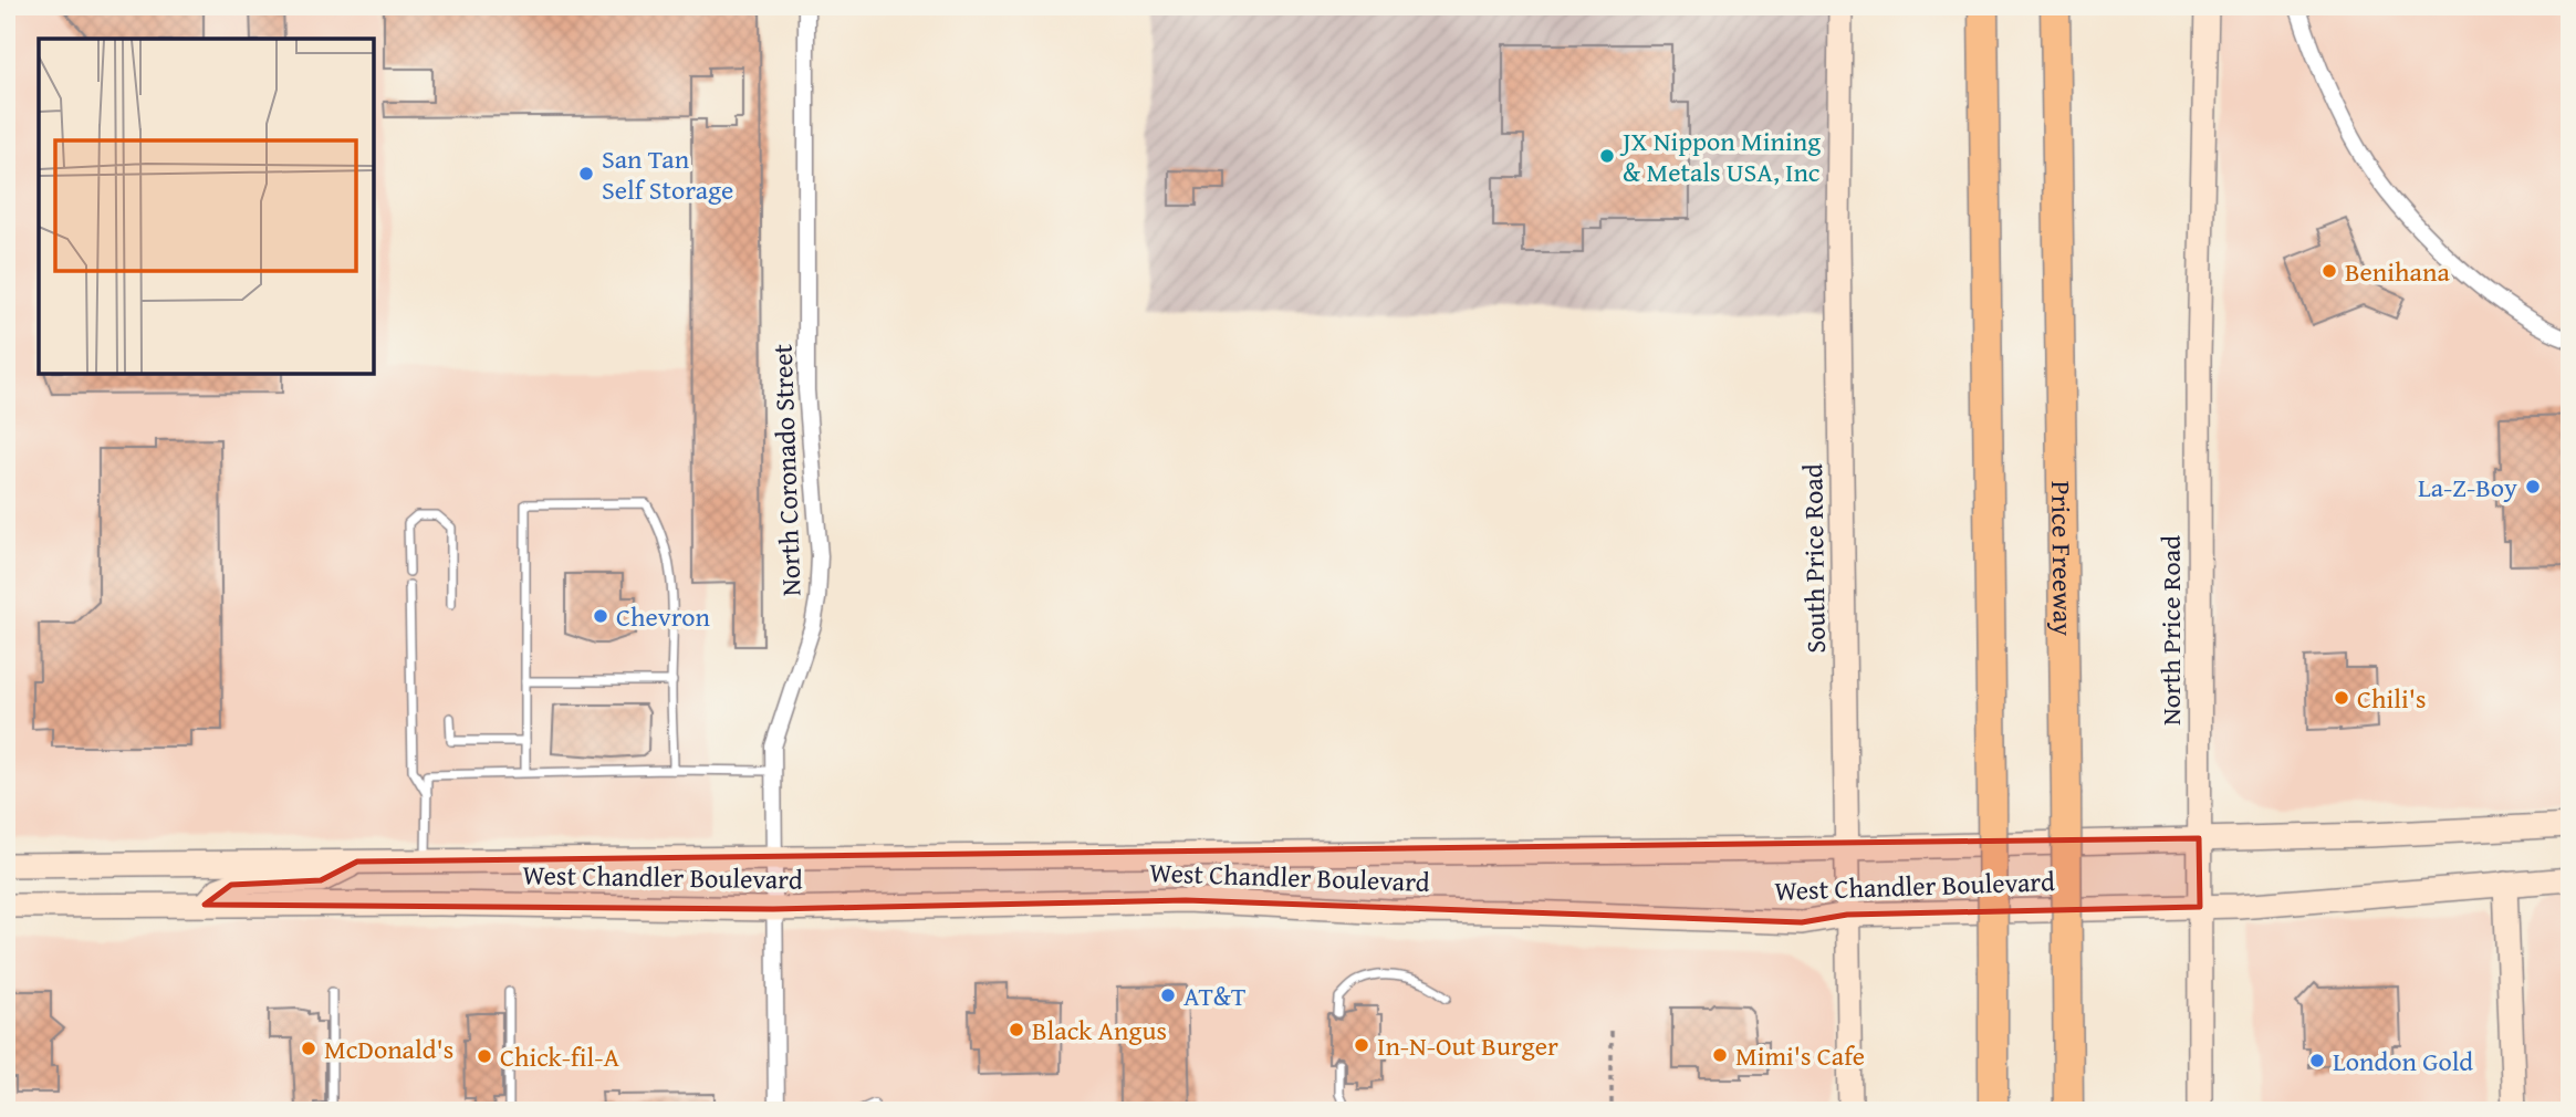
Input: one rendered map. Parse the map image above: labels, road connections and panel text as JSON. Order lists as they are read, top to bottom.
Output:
{
  "streets": {
    "highway": ["Price Freeway"],
    "main road": ["South Price Road", "North Price Road", "West Chandler Boulevard"],
    "street": ["North Coronado Street"]
  },
  "crossings": [
    ["North Coronado Street", "West Chandler Boulevard"],
    ["South Price Road", "West Chandler Boulevard"],
    ["North Price Road", "West Chandler Boulevard"]
  ],
  "places": [
    "JX Nippon Mining & Metals USA, Inc",
    "San Tan Self Storage",
    "Benihana",
    "La-Z-Boy",
    "Chevron",
    "Chili's",
    "AT&T",
    "Black Angus",
    "In-N-Out Burger",
    "McDonald's",
    "Mimi's Cafe",
    "Chick-fil-A",
    "London Gold"
  ]
}
